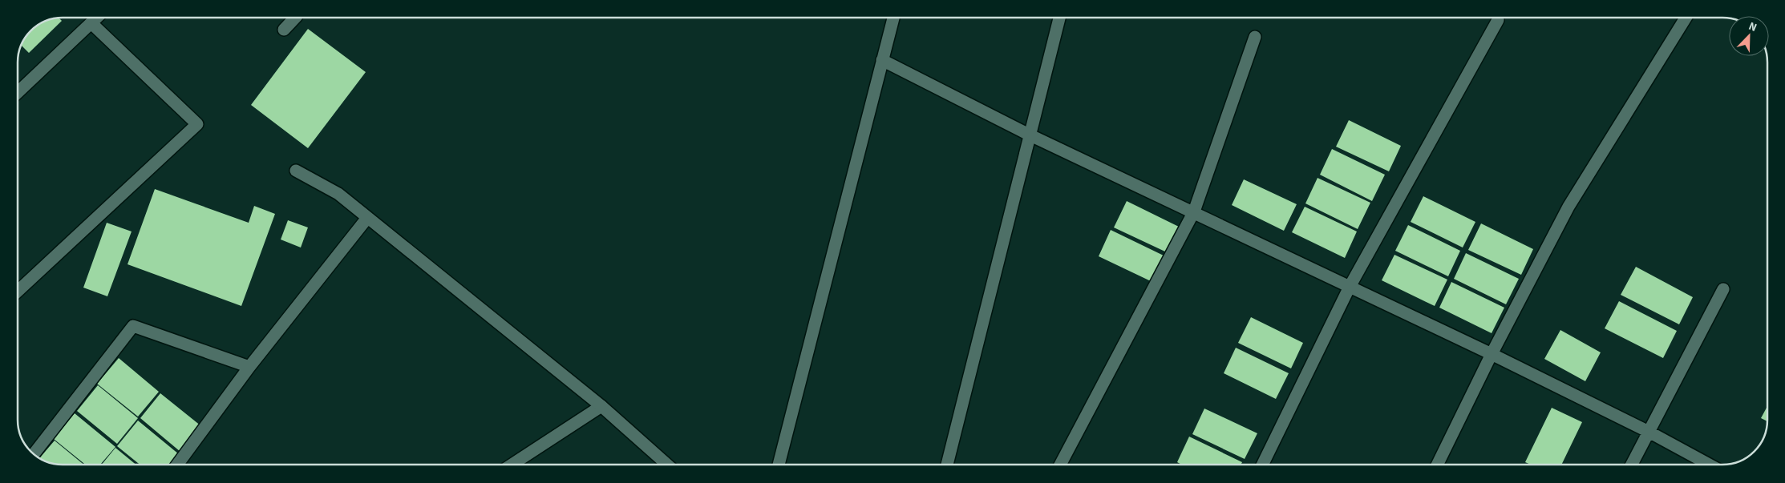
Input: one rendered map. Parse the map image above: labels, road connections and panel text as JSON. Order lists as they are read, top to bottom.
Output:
{
  "north": "top right"
}
